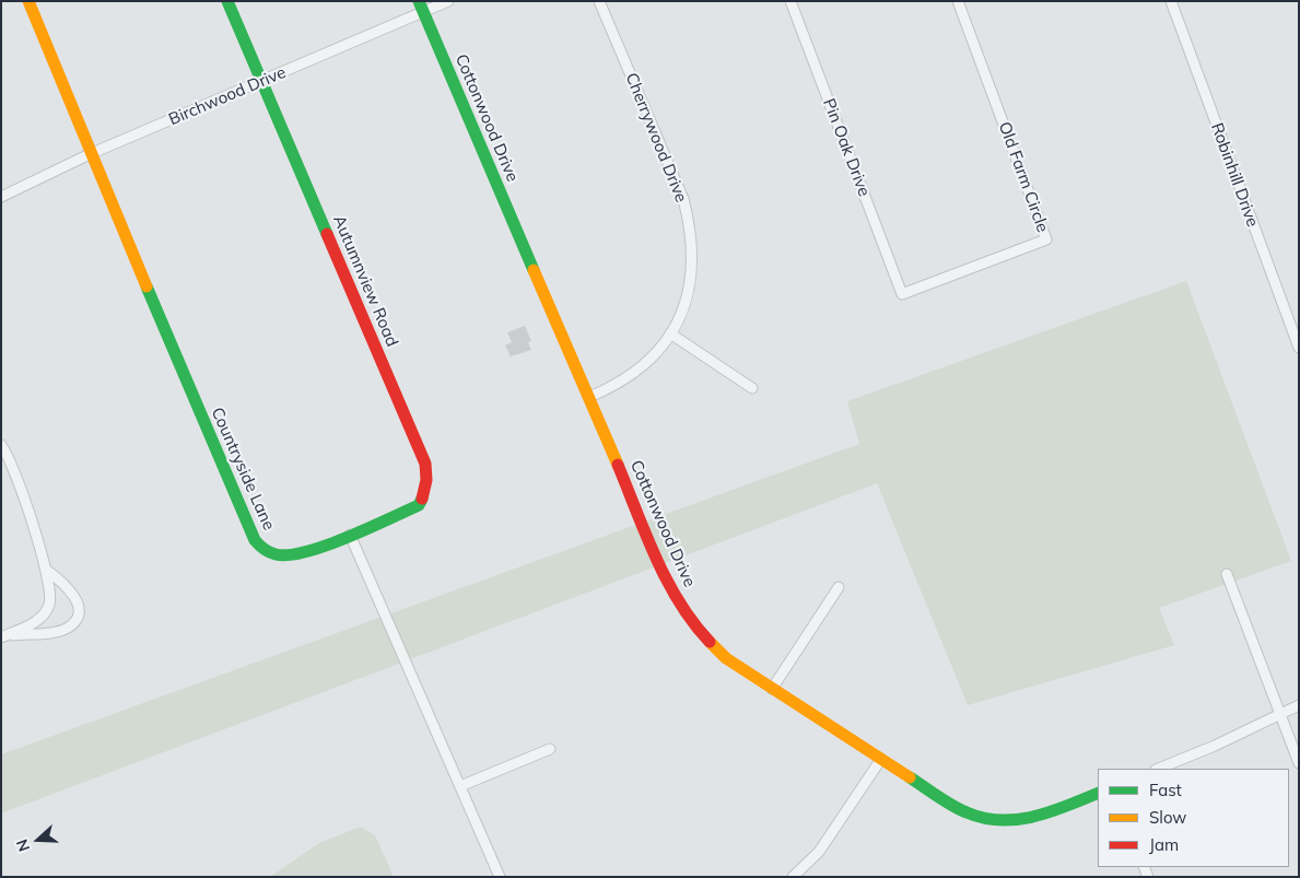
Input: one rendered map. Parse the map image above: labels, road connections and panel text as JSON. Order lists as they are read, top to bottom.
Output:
{
  "streets": {
    "street": [
      "Birchwood Drive",
      "Cottonwood Drive",
      "Cherrywood Drive",
      "Pin Oak Drive",
      "Robinhill Drive",
      "Old Farm Circle",
      "Autumnview Road",
      "Countryside Lane"
    ]
  },
  "crossings": [
    ["Birchwood Drive", "Cottonwood Drive"],
    ["Birchwood Drive", "Autumnview Road"],
    ["Birchwood Drive", "Countryside Lane"],
    ["Cottonwood Drive", "Cherrywood Drive"],
    ["Pin Oak Drive", "Old Farm Circle"],
    ["Autumnview Road", "Countryside Lane"]
  ],
  "legend": ["Fast", "Slow", "Jam"],
  "north": "left"
}
